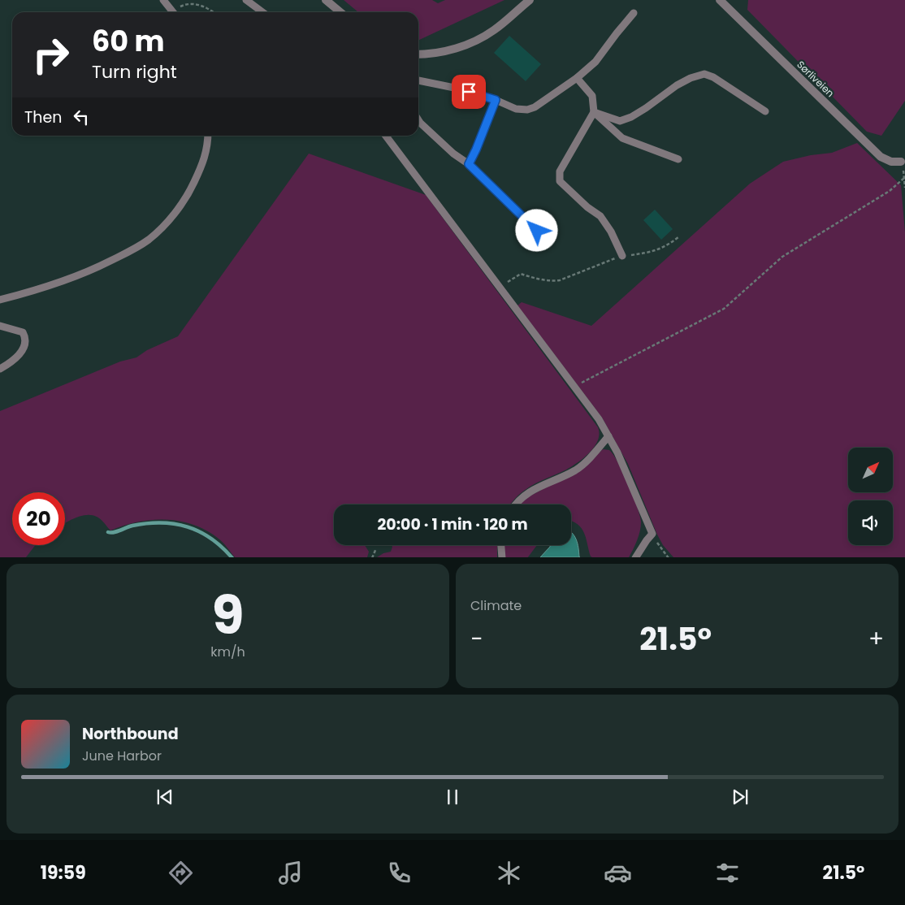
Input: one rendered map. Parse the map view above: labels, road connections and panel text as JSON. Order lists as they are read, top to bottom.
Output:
{
  "streets": {
    "street": ["Sørliveien"]
  },
  "north": "top right",
  "page": {
    "turn": ["60 m", "Turn right"],
    "then": "Then",
    "limit": "20",
    "trip": "20:00 · 1 min · 120 m",
    "tile": [
      ["9", "km/h"],
      "Climate"
    ],
    "heat": ["−", "21.5°", "+"],
    "song": ["Northbound", "June Harbor"],
    "tabs": ["19:59", "21.5°"]
  }
}
